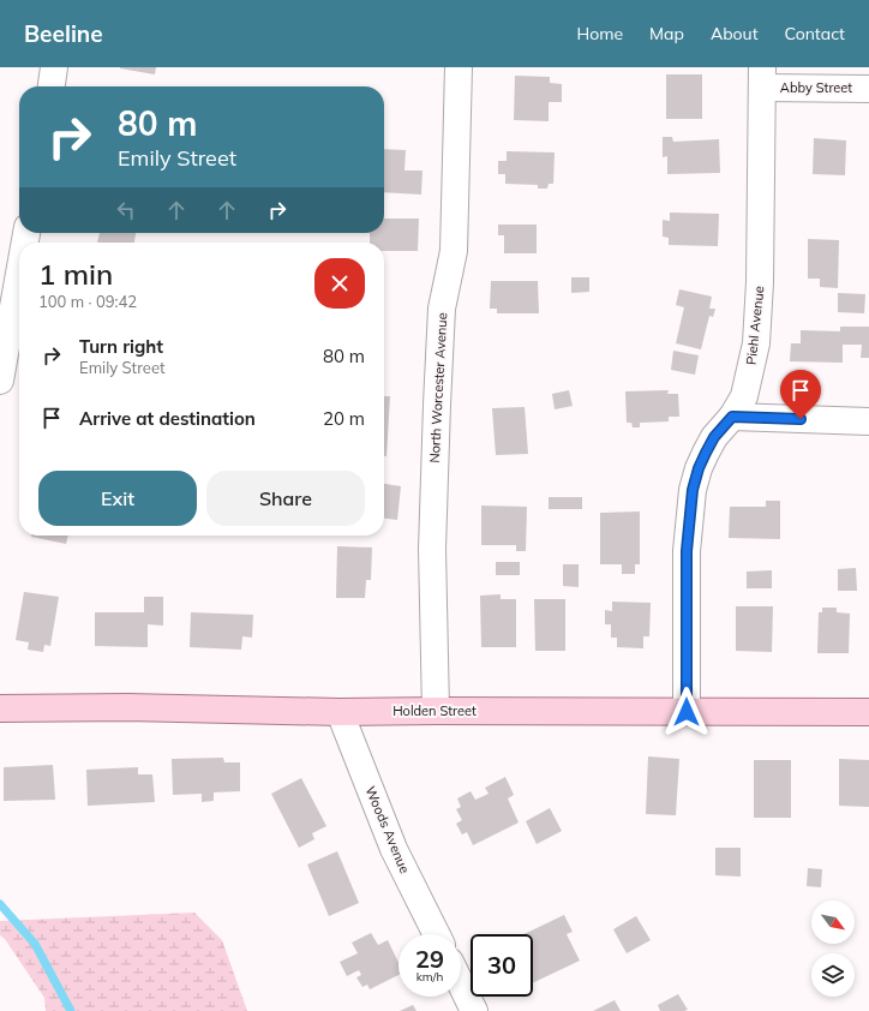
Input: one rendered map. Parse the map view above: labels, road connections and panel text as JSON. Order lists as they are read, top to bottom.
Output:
{
  "streets": {
    "main road": ["Holden Street"],
    "street": [
      "Abby Street",
      "Piehl Avenue",
      "North Worcester Avenue",
      "Woods Avenue"
    ]
  },
  "crossings": [
    ["Abby Street", "Piehl Avenue"],
    ["Piehl Avenue", "Holden Street"],
    ["North Worcester Avenue", "Holden Street"],
    ["Holden Street", "Woods Avenue"]
  ],
  "north": "bottom right",
  "page": {
    "header": "Beeline",
    "nav": [
      "Home",
      "Map",
      "About",
      "Contact"
    ],
    "turn": ["80 m", "Emily Street"],
    "heading": ["1 min", "100 m · 09:42"],
    "list": [
      {
        "name": "Turn right",
        "note": "Emily Street",
        "value": "80 m"
      },
      {
        "name": "Arrive at destination",
        "value": "20 m"
      }
    ],
    "buttons": ["Exit", "Share"],
    "speed": "29 km/h",
    "limit": "30"
  }
}
